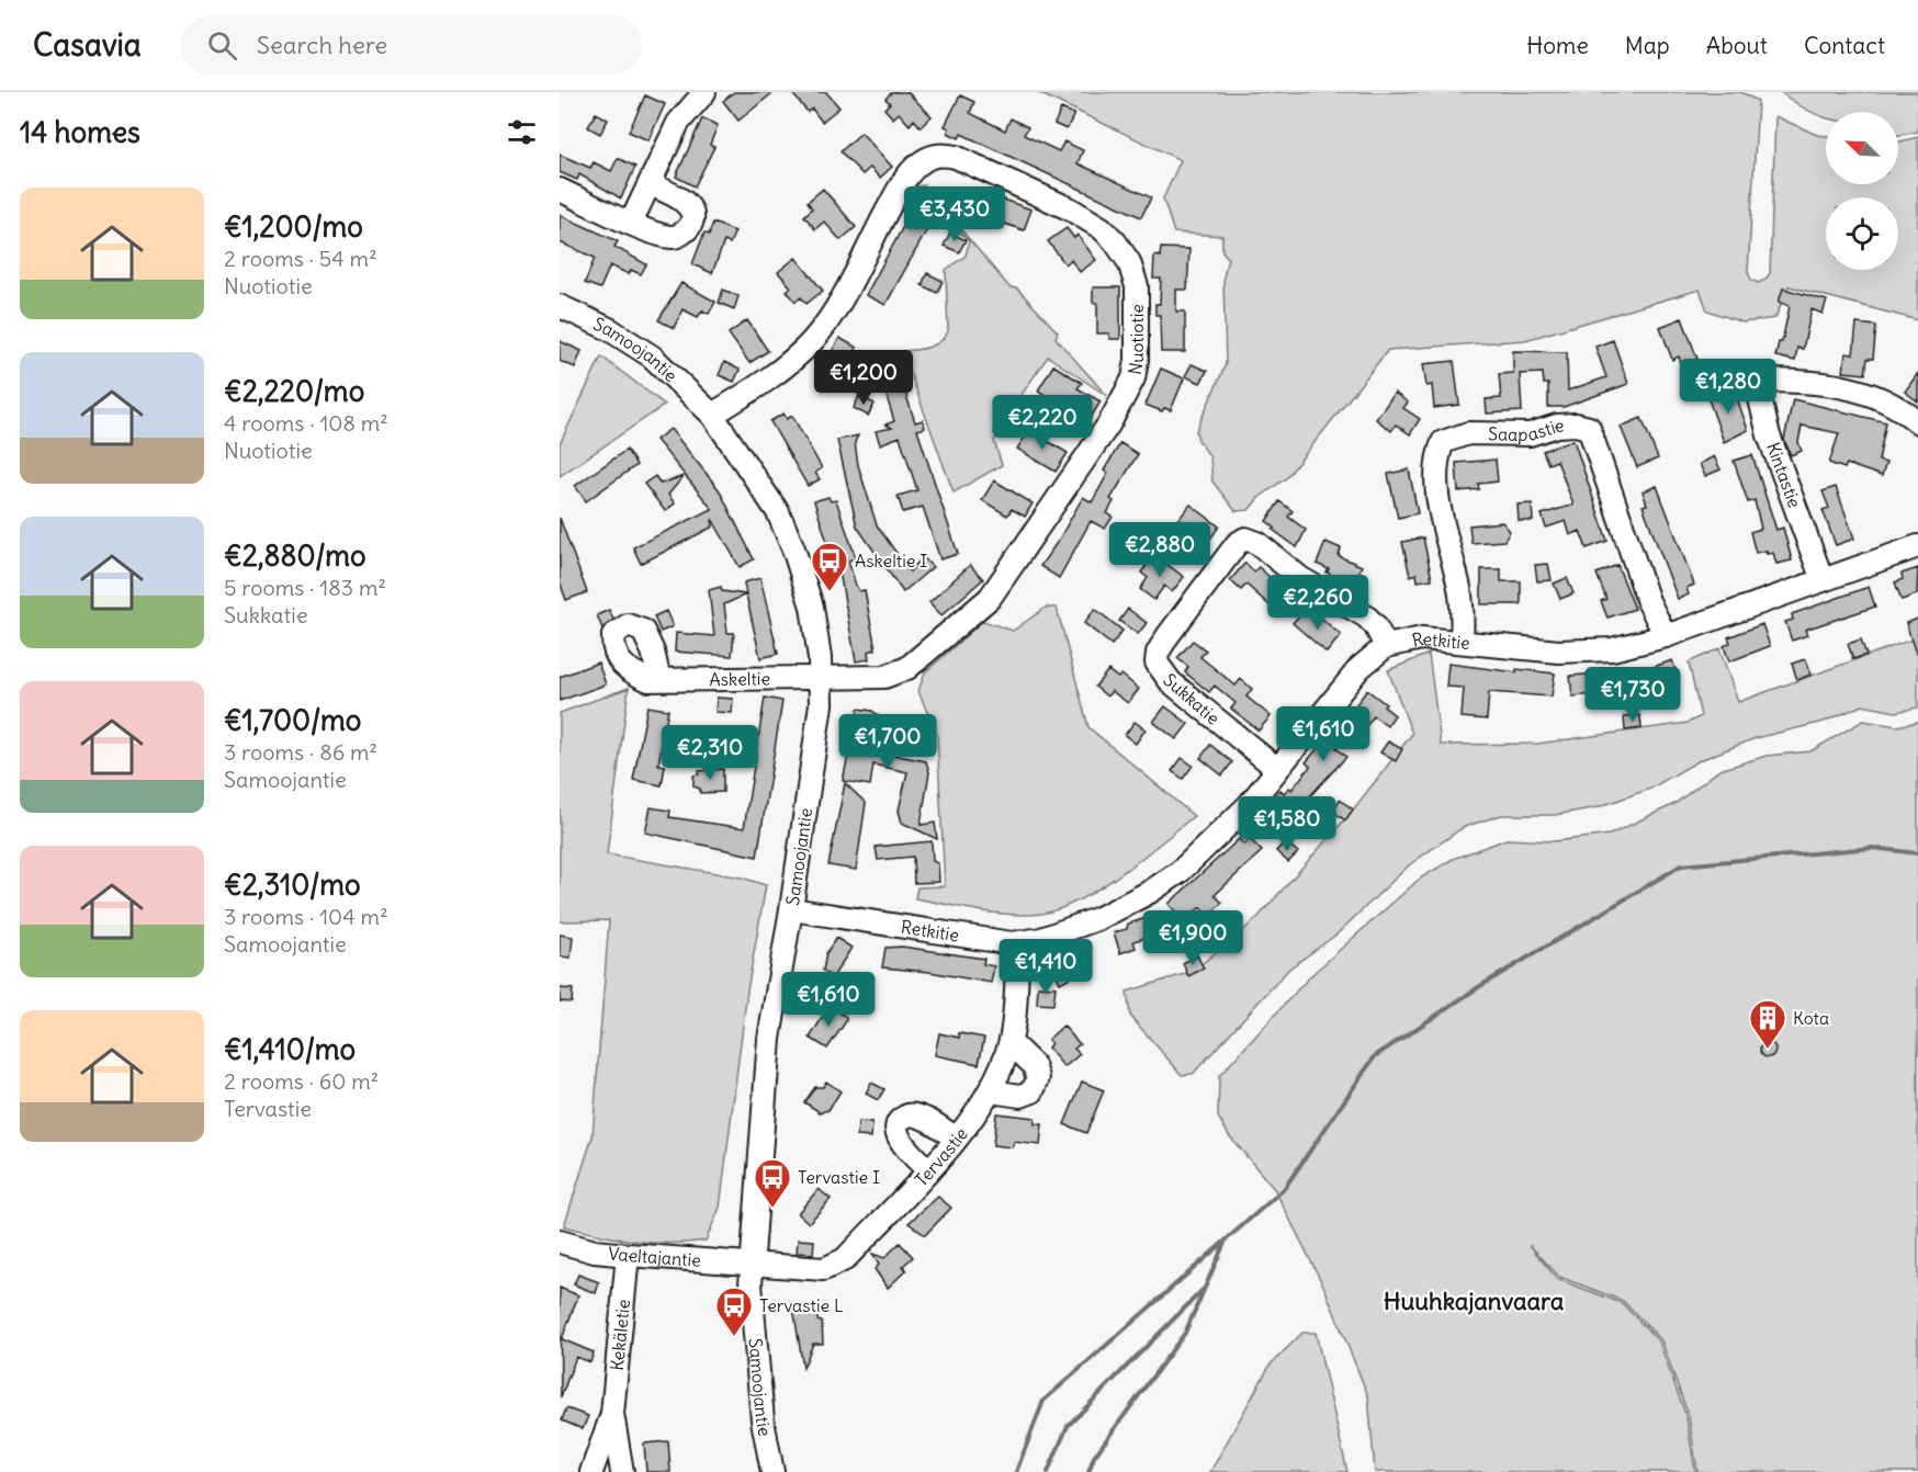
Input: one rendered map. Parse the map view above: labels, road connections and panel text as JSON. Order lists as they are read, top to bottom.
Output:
{
  "streets": {
    "street": [
      "Nuotiotie",
      "Samoojantie",
      "Saapastie",
      "Kintastie",
      "Retkitie",
      "Askeltie",
      "Sukkatie",
      "Tervastie",
      "Vaeltajantie",
      "Kekäletie"
    ]
  },
  "crossings": [
    ["Nuotiotie", "Samoojantie"],
    ["Nuotiotie", "Askeltie"],
    ["Samoojantie", "Retkitie"],
    ["Samoojantie", "Askeltie"],
    ["Samoojantie", "Tervastie"],
    ["Samoojantie", "Vaeltajantie"],
    ["Saapastie", "Retkitie"],
    ["Kintastie", "Retkitie"],
    ["Retkitie", "Sukkatie"],
    ["Retkitie", "Tervastie"],
    ["Tervastie", "Vaeltajantie"],
    ["Vaeltajantie", "Kekäletie"]
  ],
  "districts": ["Huuhkajanvaara"],
  "places": {
    "bus stop": ["Askeltie I", "Tervastie I", "Tervastie L"],
    "building": ["Kota"]
  },
  "north": "top left",
  "page": {
    "header": "Casavia",
    "search": "Search here",
    "nav": [
      "Home",
      "Map",
      "About",
      "Contact"
    ],
    "heading": "14 homes",
    "list": [
      {
        "name": "€1,200/mo",
        "note": "2 rooms · 54 m² · Nuotiotie"
      },
      {
        "name": "€2,220/mo",
        "note": "4 rooms · 108 m² · Nuotiotie"
      },
      {
        "name": "€2,880/mo",
        "note": "5 rooms · 183 m² · Sukkatie"
      },
      {
        "name": "€1,700/mo",
        "note": "3 rooms · 86 m² · Samoojantie"
      },
      {
        "name": "€2,310/mo",
        "note": "3 rooms · 104 m² · Samoojantie"
      },
      {
        "name": "€1,410/mo",
        "note": "2 rooms · 60 m² · Tervastie"
      }
    ],
    "price": [
      "€3,430",
      "€1,200",
      "€1,280",
      "€2,220",
      "€2,880",
      "€2,260",
      "€1,730",
      "€1,610",
      "€1,700",
      "€2,310",
      "€1,580",
      "€1,900",
      "€1,410",
      "€1,610"
    ]
  }
}
